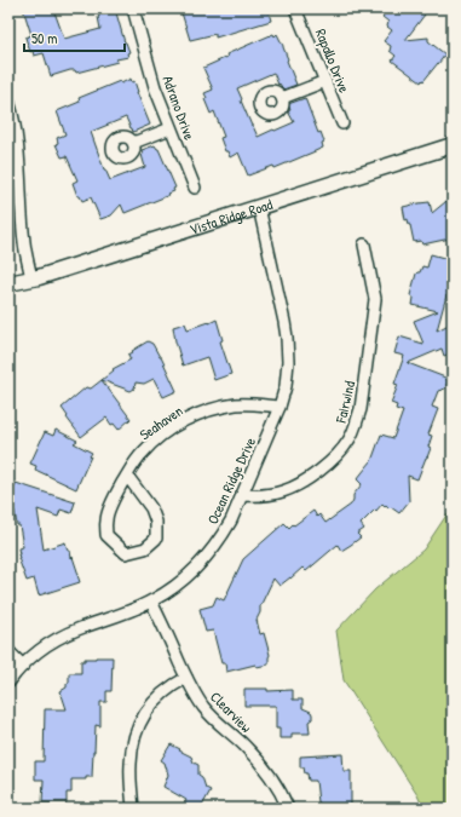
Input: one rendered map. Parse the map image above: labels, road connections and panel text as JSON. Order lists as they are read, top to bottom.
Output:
{
  "streets": {
    "street": [
      "Rapallo Drive",
      "Adrano Drive",
      "Vista Ridge Road",
      "Fairwind",
      "Seahaven",
      "Ocean Ridge Drive",
      "Clearview"
    ]
  },
  "crossings": [
    ["Vista Ridge Road", "Ocean Ridge Drive"],
    ["Fairwind", "Ocean Ridge Drive"],
    ["Seahaven", "Ocean Ridge Drive"],
    ["Ocean Ridge Drive", "Clearview"]
  ],
  "scale_bar": "50 m"
}
